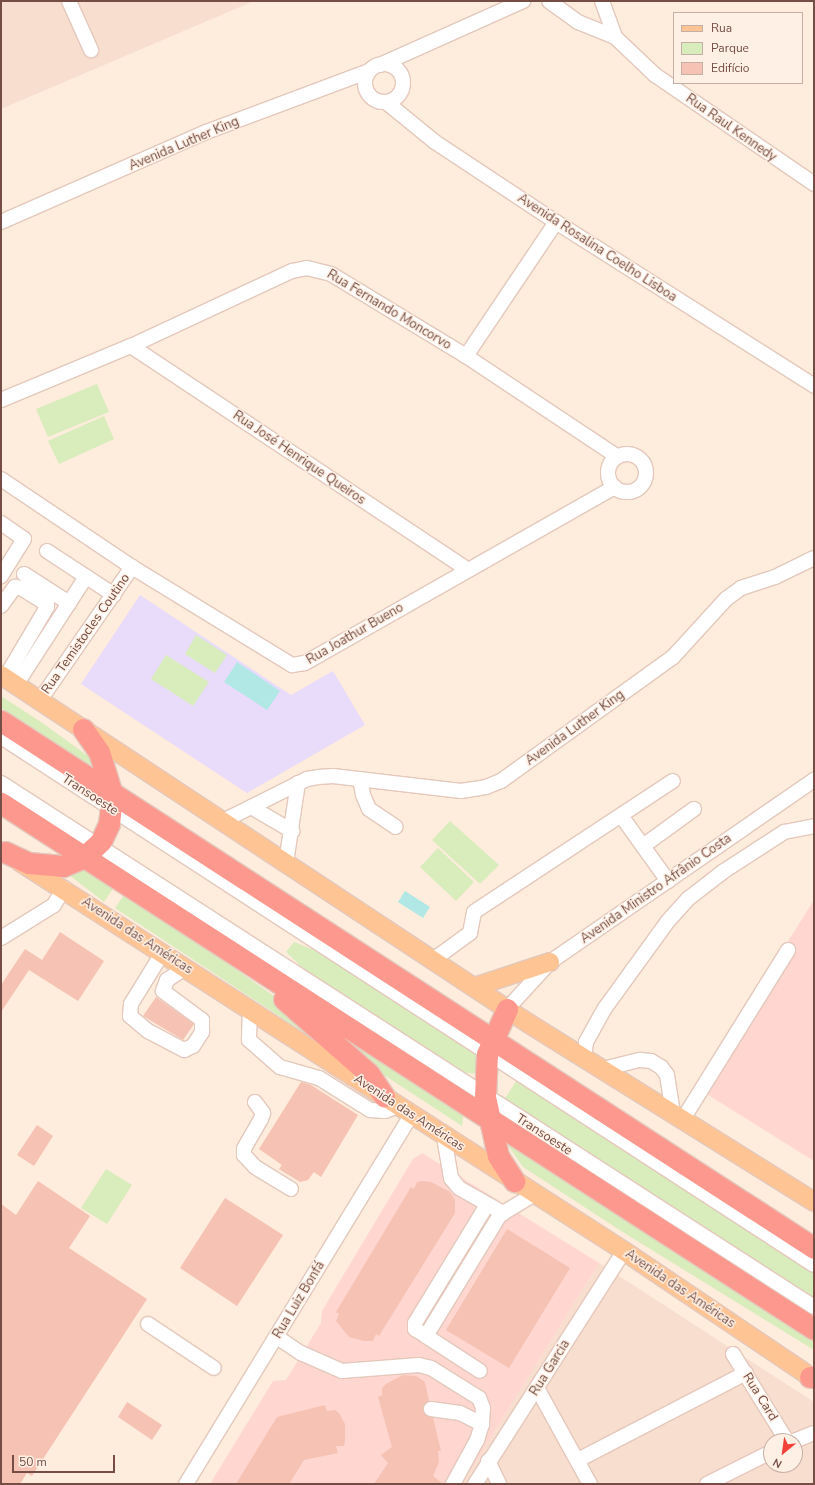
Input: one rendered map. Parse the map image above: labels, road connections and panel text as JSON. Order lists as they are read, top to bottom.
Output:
{
  "streets": {
    "main road": ["Avenida das Américas"],
    "street": [
      "Rua Raul Kennedy",
      "Avenida Luther King",
      "Avenida Rosalina Coelho Lisboa",
      "Rua Fernando Moncorvo",
      "Rua José Henrique Queiros",
      "Rua Temistocles Coutino",
      "Rua Joathur Bueno",
      "Transoeste",
      "Avenida Ministro Afrânio Costa",
      "Rua Luiz Bonfá",
      "Rua Garcia",
      "Rua Card"
    ]
  },
  "crossings": [
    ["Avenida Luther King", "Avenida Rosalina Coelho Lisboa"],
    ["Rua Fernando Moncorvo", "Rua José Henrique Queiros"],
    ["Rua Fernando Moncorvo", "Rua Joathur Bueno"],
    ["Rua José Henrique Queiros", "Rua Joathur Bueno"],
    ["Rua Temistocles Coutino", "Rua Joathur Bueno"],
    ["Avenida das Américas", "Rua Luiz Bonfá"],
    ["Avenida das Américas", "Rua Garcia"]
  ],
  "legend": ["Rua", "Parque", "Edifício"],
  "scale_bar": "50 m",
  "north": "bottom left"
}
